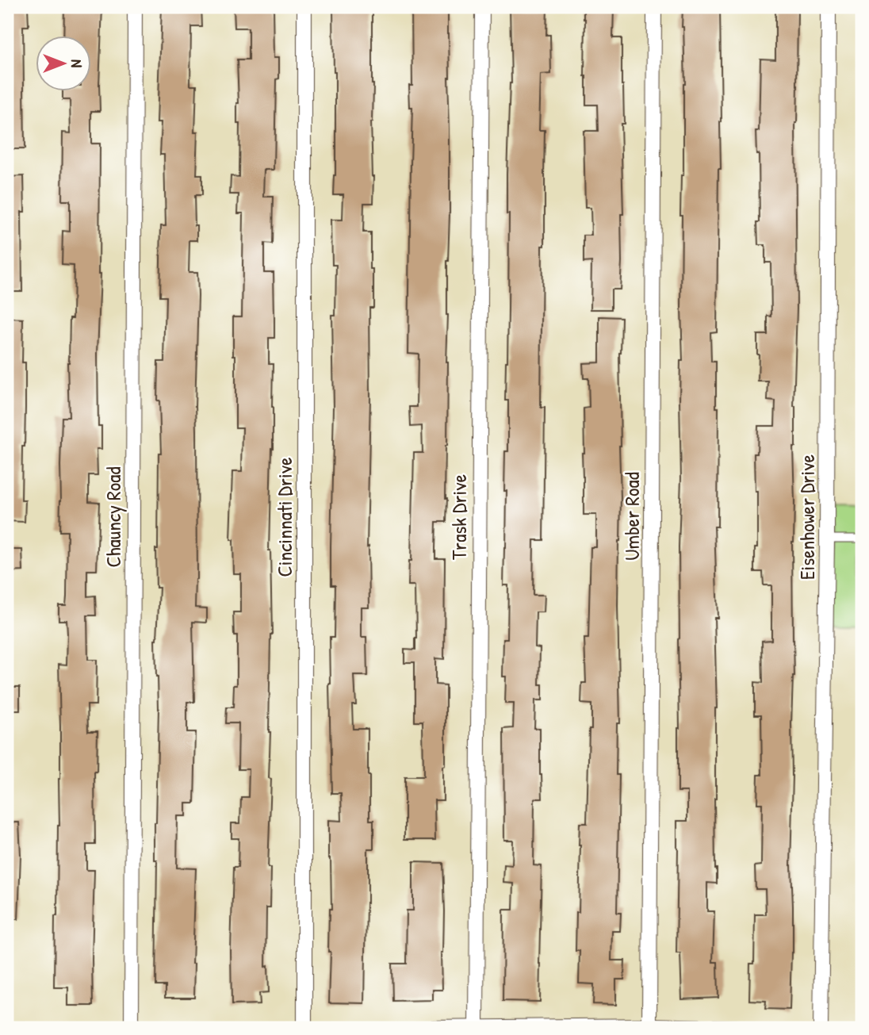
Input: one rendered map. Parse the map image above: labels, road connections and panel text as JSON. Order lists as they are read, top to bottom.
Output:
{
  "streets": {
    "street": [
      "Umber Road",
      "Chauncy Road",
      "Cincinnati Drive",
      "Trask Drive",
      "Eisenhower Drive"
    ]
  },
  "north": "right"
}
